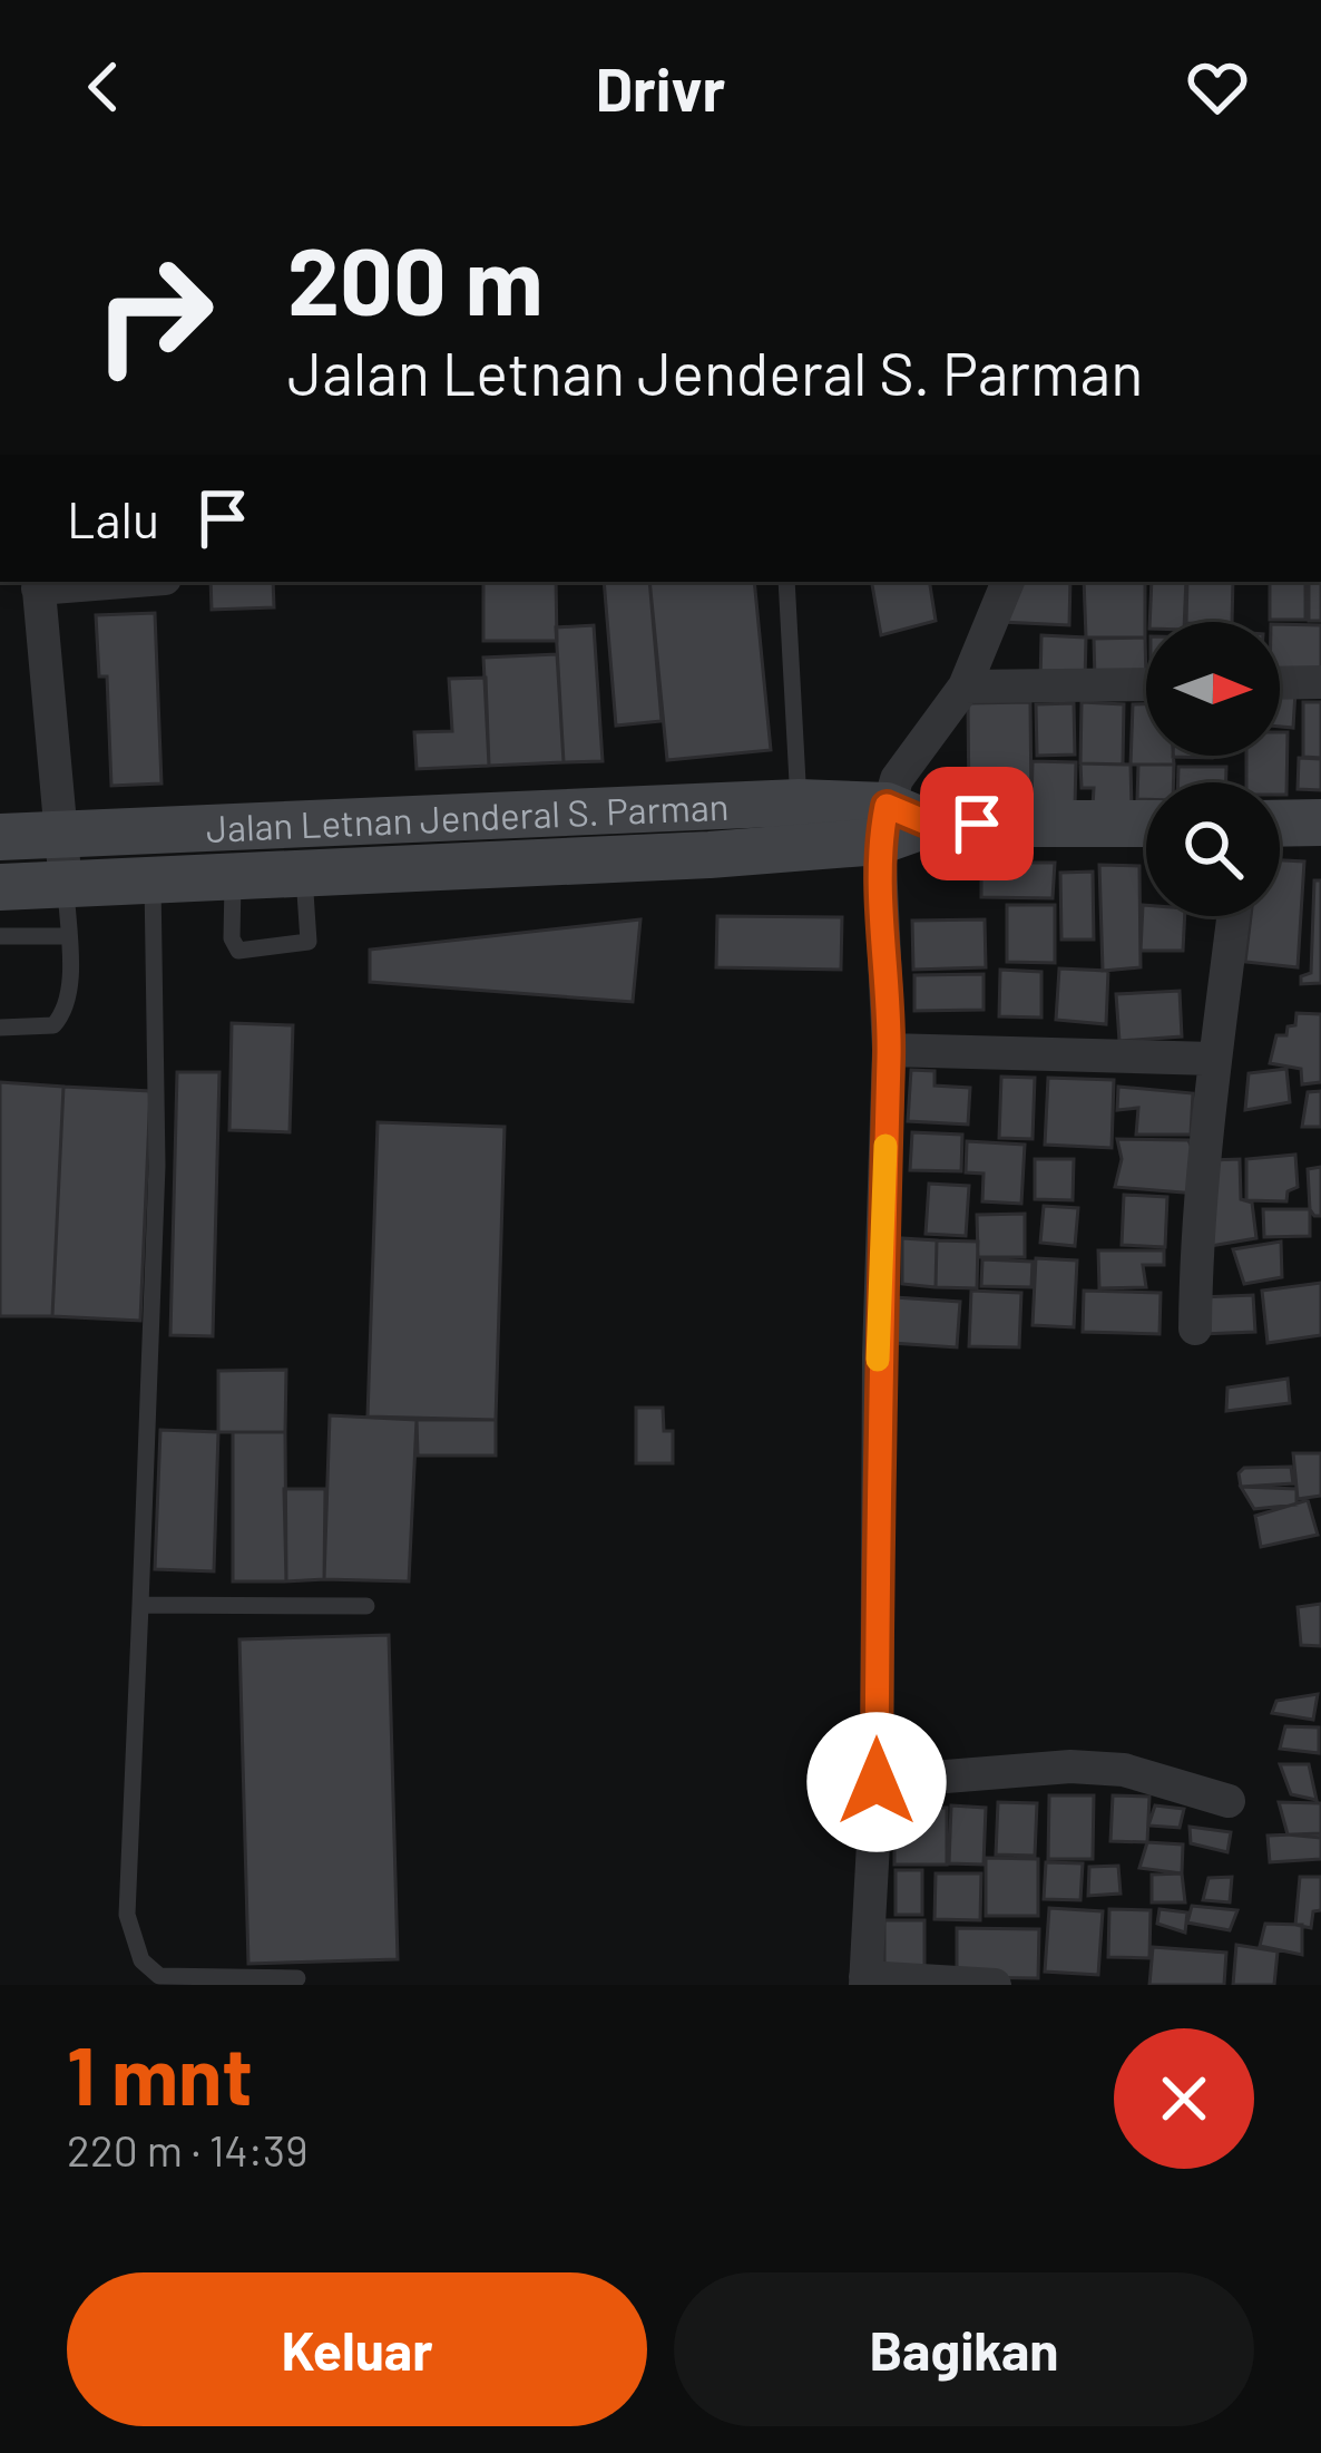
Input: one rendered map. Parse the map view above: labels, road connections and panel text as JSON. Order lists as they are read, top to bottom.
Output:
{
  "streets": {
    "street": ["Jalan Letnan Jenderal S. Parman"]
  },
  "north": "right",
  "page": {
    "header": "Drivr",
    "turn": ["200 m", "Jalan Letnan Jenderal S. Parman"],
    "then": "Lalu",
    "heading": ["1 mnt", "220 m · 14:39"],
    "buttons": ["Keluar", "Bagikan"]
  }
}
